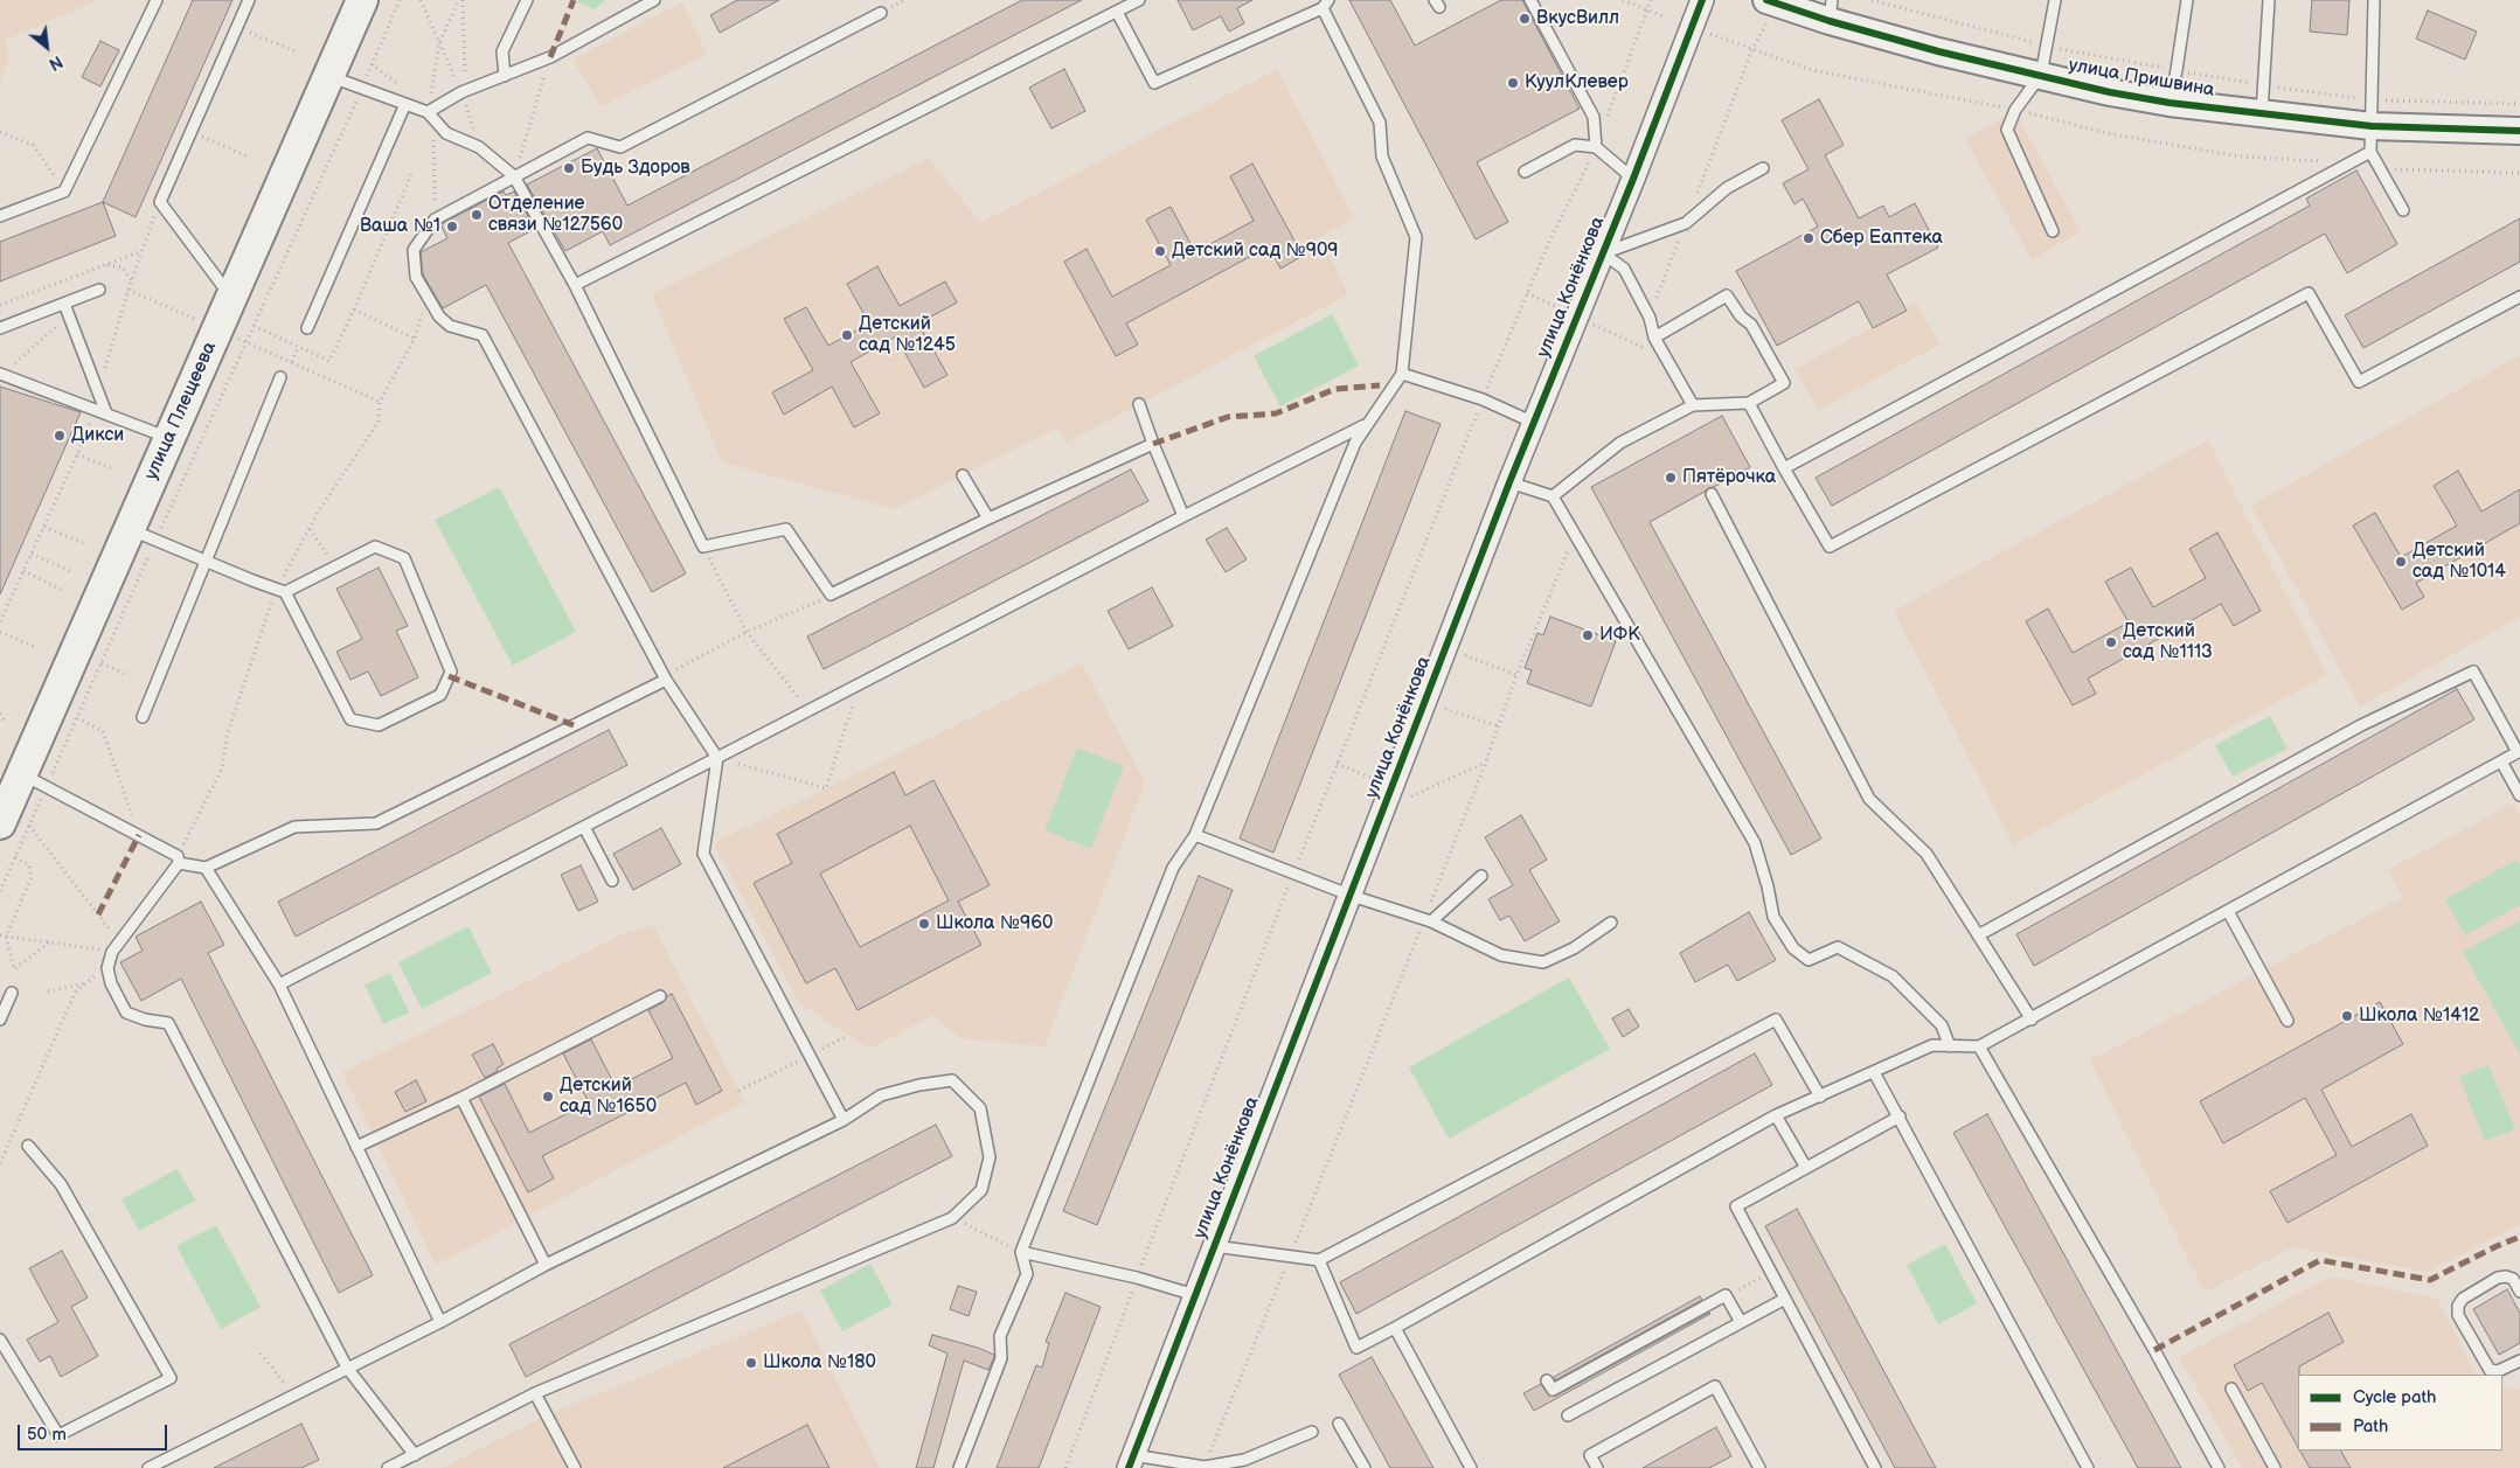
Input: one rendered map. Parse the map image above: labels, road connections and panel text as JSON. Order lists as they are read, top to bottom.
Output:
{
  "streets": {
    "main road": ["улица Плещеева"],
    "street": ["улица Пришвина", "улица Конёнкова"]
  },
  "places": [
    "ВкусВилл",
    "КуулКлевер",
    "Будь Здоров",
    "Отделение связи №127560",
    "Ваша №1",
    "Сбер Еаптека",
    "Детский сад №909",
    "Детский сад №1245",
    "Дикси",
    "Пятёрочка",
    "Детский сад №1014",
    "ИФК",
    "Детский сад №1113",
    "Школа №960",
    "Школа №1412",
    "Детский сад №1650",
    "Школа №180"
  ],
  "legend": ["Cycle path", "Path"],
  "scale_bar": "50 m",
  "north": "bottom right"
}
